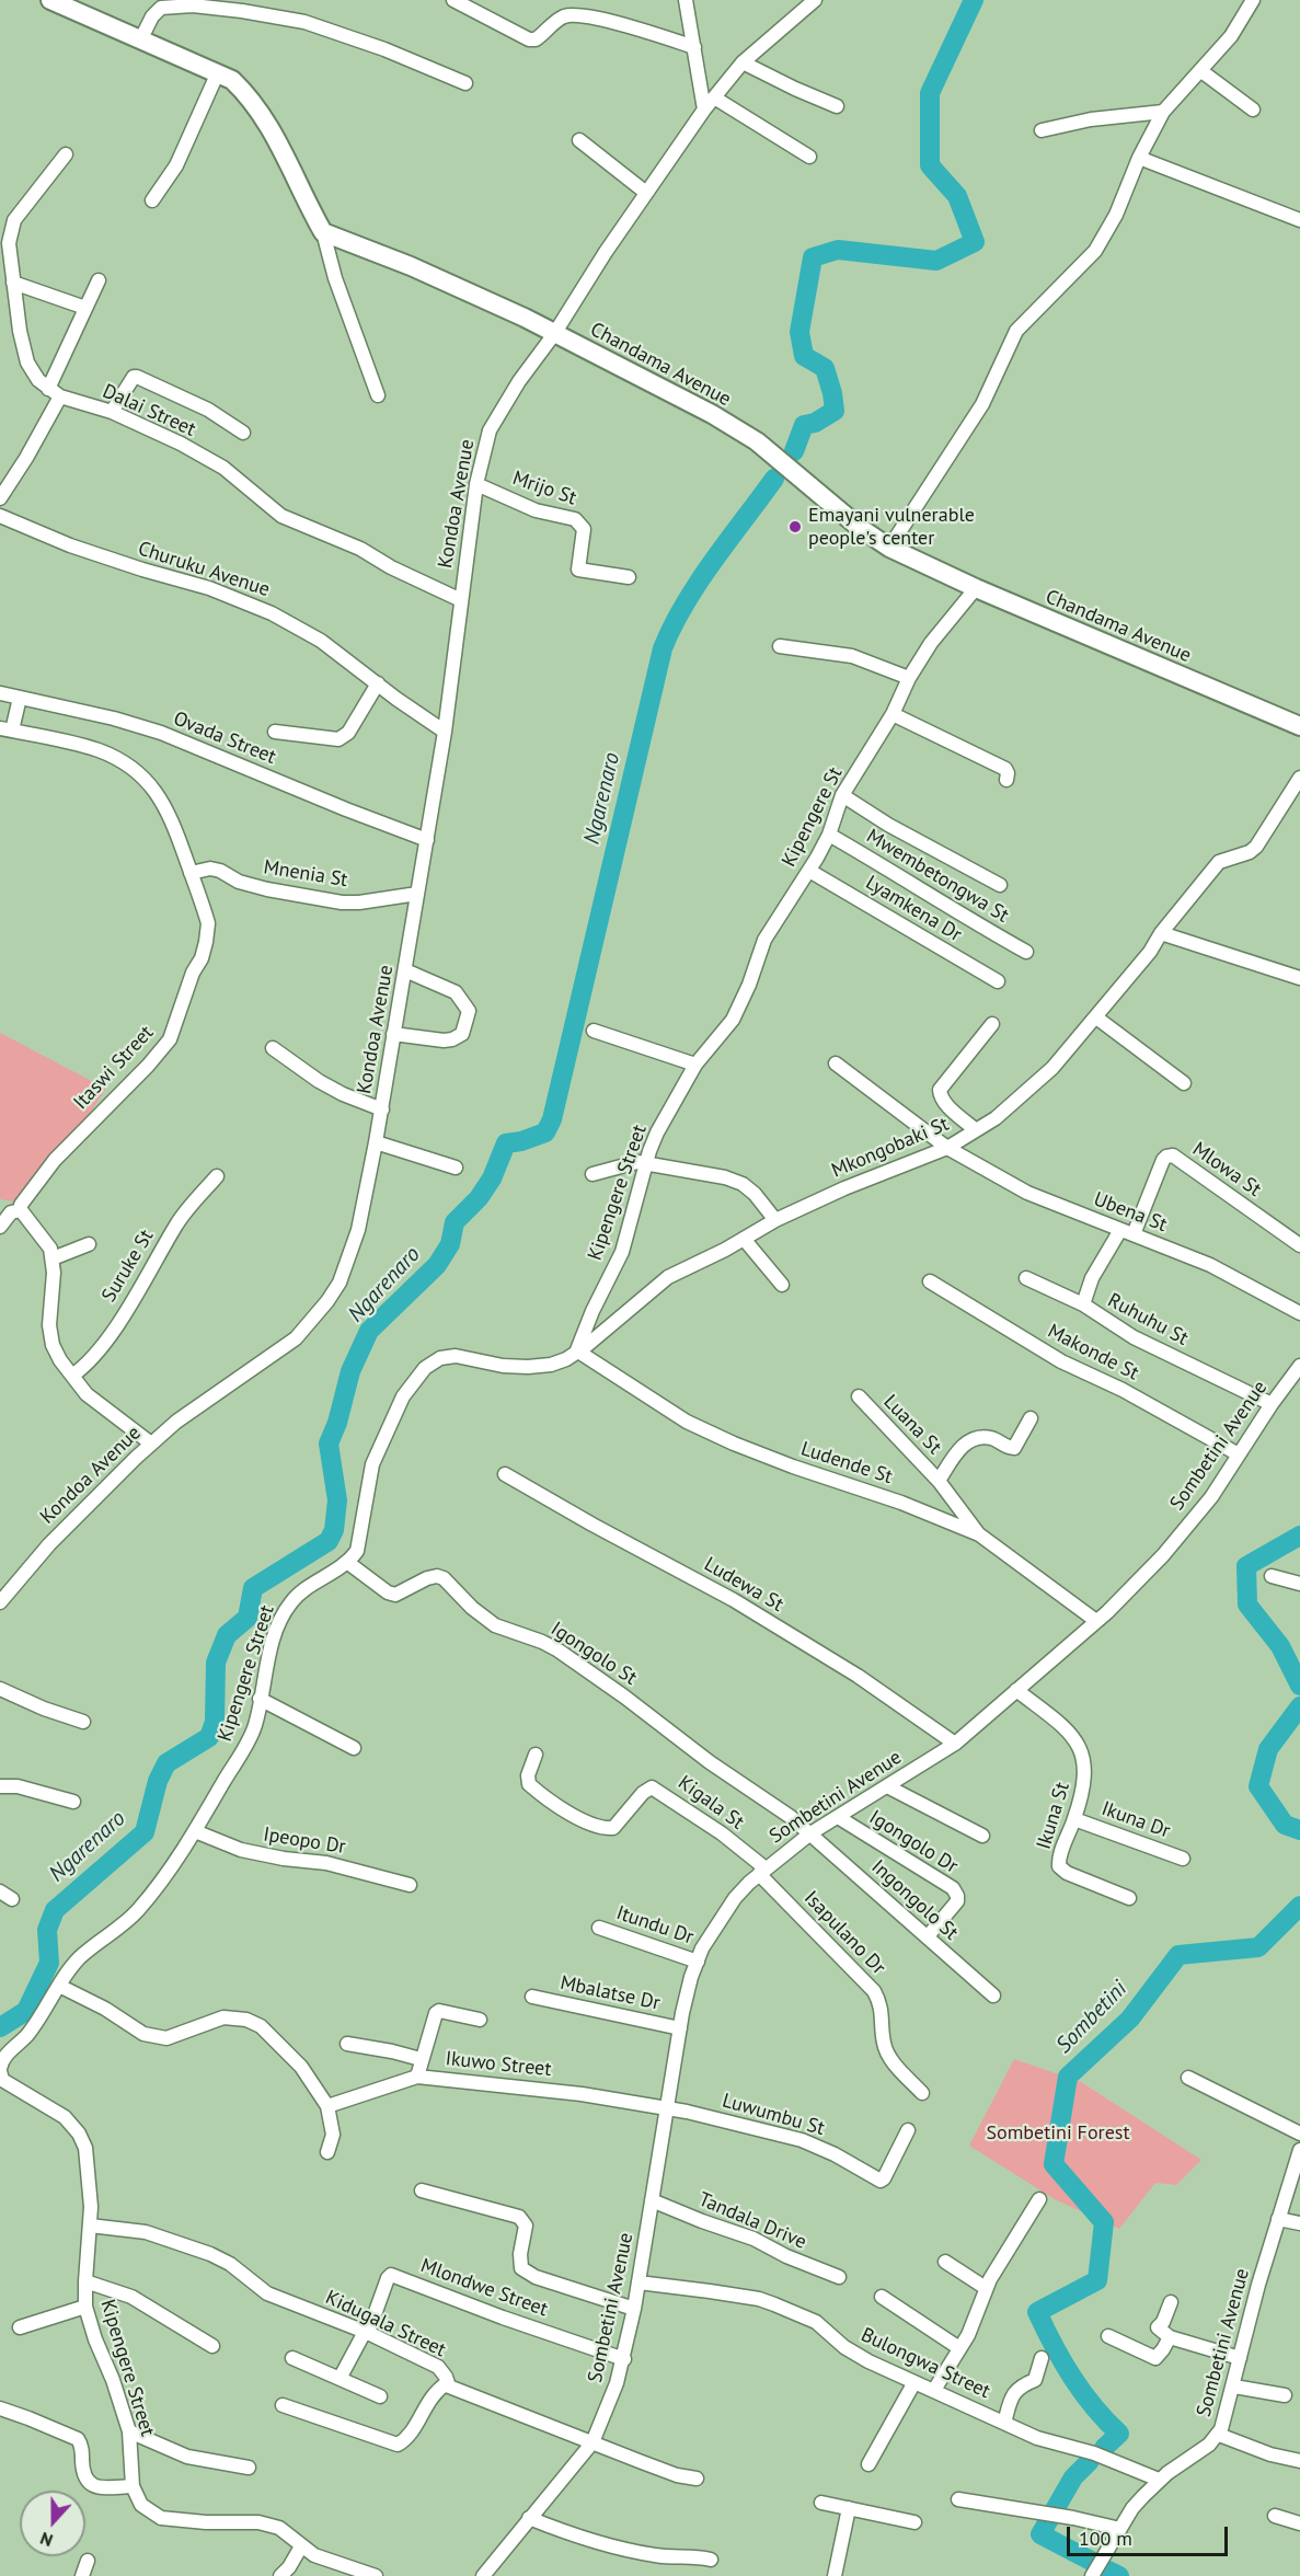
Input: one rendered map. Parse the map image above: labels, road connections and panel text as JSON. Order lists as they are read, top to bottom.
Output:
{
  "streets": {
    "street": [
      "Chandama Avenue",
      "Dalai Street",
      "Mrijo St",
      "Kondoa Avenue",
      "Churuku Avenue",
      "Ovada Street",
      "Kipengere St",
      "Mnenia St",
      "Mwembetongwa St",
      "Lyamkena Dr",
      "Itaswi Street",
      "Mkongobaki St",
      "Mlowa St",
      "Kipengere Street",
      "Ubena St",
      "Suruke St",
      "Ruhuhu St",
      "Makonde St",
      "Luana St",
      "Sombetini Avenue",
      "Ludende St",
      "Ludewa St",
      "Igongolo St",
      "Kigala St",
      "Ikuna St",
      "Ikuna Dr",
      "Ipeopo Dr",
      "Igongolo Dr",
      "Ingongolo St",
      "Itundu Dr",
      "Isapulano Dr",
      "Mbalatse Dr",
      "Ikuwo Street",
      "Luwumbu St",
      "Tandala Drive",
      "Mlondwe Street",
      "Kidugala Street",
      "Bulongwa Street"
    ]
  },
  "crossings": [
    ["Chandama Avenue", "Kondoa Avenue"],
    ["Chandama Avenue", "Kipengere St"],
    ["Dalai Street", "Kondoa Avenue"],
    ["Mrijo St", "Kondoa Avenue"],
    ["Kondoa Avenue", "Churuku Avenue"],
    ["Kondoa Avenue", "Ovada Street"],
    ["Kondoa Avenue", "Mnenia St"],
    ["Kipengere St", "Mwembetongwa St"],
    ["Kipengere St", "Lyamkena Dr"],
    ["Kipengere St", "Kipengere Street"],
    ["Mnenia St", "Itaswi Street"],
    ["Mkongobaki St", "Kipengere Street"],
    ["Mkongobaki St", "Ubena St"],
    ["Mkongobaki St", "Ludende St"],
    ["Mlowa St", "Ubena St"],
    ["Kipengere Street", "Ludende St"],
    ["Kipengere Street", "Igongolo St"],
    ["Kipengere Street", "Ipeopo Dr"],
    ["Kipengere Street", "Kidugala Street"],
    ["Ubena St", "Ruhuhu St"],
    ["Ruhuhu St", "Sombetini Avenue"],
    ["Makonde St", "Sombetini Avenue"],
    ["Luana St", "Ludende St"],
    ["Sombetini Avenue", "Ludende St"],
    ["Sombetini Avenue", "Ludewa St"],
    ["Sombetini Avenue", "Igongolo St"],
    ["Sombetini Avenue", "Kigala St"],
    ["Sombetini Avenue", "Ikuna St"],
    ["Sombetini Avenue", "Igongolo Dr"],
    ["Sombetini Avenue", "Ingongolo St"],
    ["Sombetini Avenue", "Itundu Dr"],
    ["Sombetini Avenue", "Isapulano Dr"],
    ["Sombetini Avenue", "Mbalatse Dr"],
    ["Sombetini Avenue", "Ikuwo Street"],
    ["Sombetini Avenue", "Luwumbu St"],
    ["Sombetini Avenue", "Tandala Drive"],
    ["Sombetini Avenue", "Mlondwe Street"],
    ["Sombetini Avenue", "Kidugala Street"],
    ["Sombetini Avenue", "Bulongwa Street"],
    ["Igongolo St", "Ingongolo St"],
    ["Kigala St", "Isapulano Dr"],
    ["Ikuna St", "Ikuna Dr"],
    ["Igongolo Dr", "Ingongolo St"],
    ["Ikuwo Street", "Luwumbu St"],
    ["Mlondwe Street", "Kidugala Street"]
  ],
  "water": ["Ngarenaro", "Sombetini"],
  "parks": ["Sombetini Forest"],
  "places": ["Emayani vulnerable people's center"],
  "scale_bar": "100 m",
  "north": "bottom"
}
